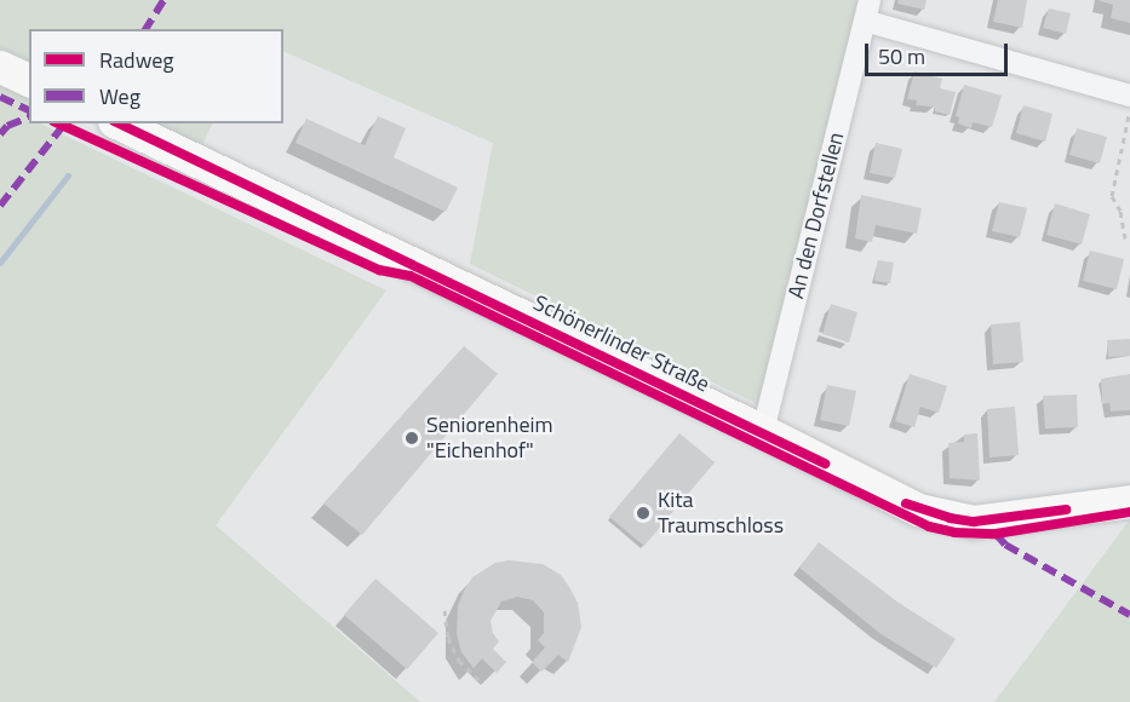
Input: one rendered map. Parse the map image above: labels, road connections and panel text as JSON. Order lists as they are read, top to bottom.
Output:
{
  "streets": {
    "street": ["An den Dorfstellen", "Schönerlinder Straße"]
  },
  "crossings": [
    ["An den Dorfstellen", "Schönerlinder Straße"]
  ],
  "places": ["Seniorenheim \"Eichenhof\"", "Kita Traumschloss"],
  "legend": ["Radweg", "Weg"],
  "scale_bar": "50 m"
}
